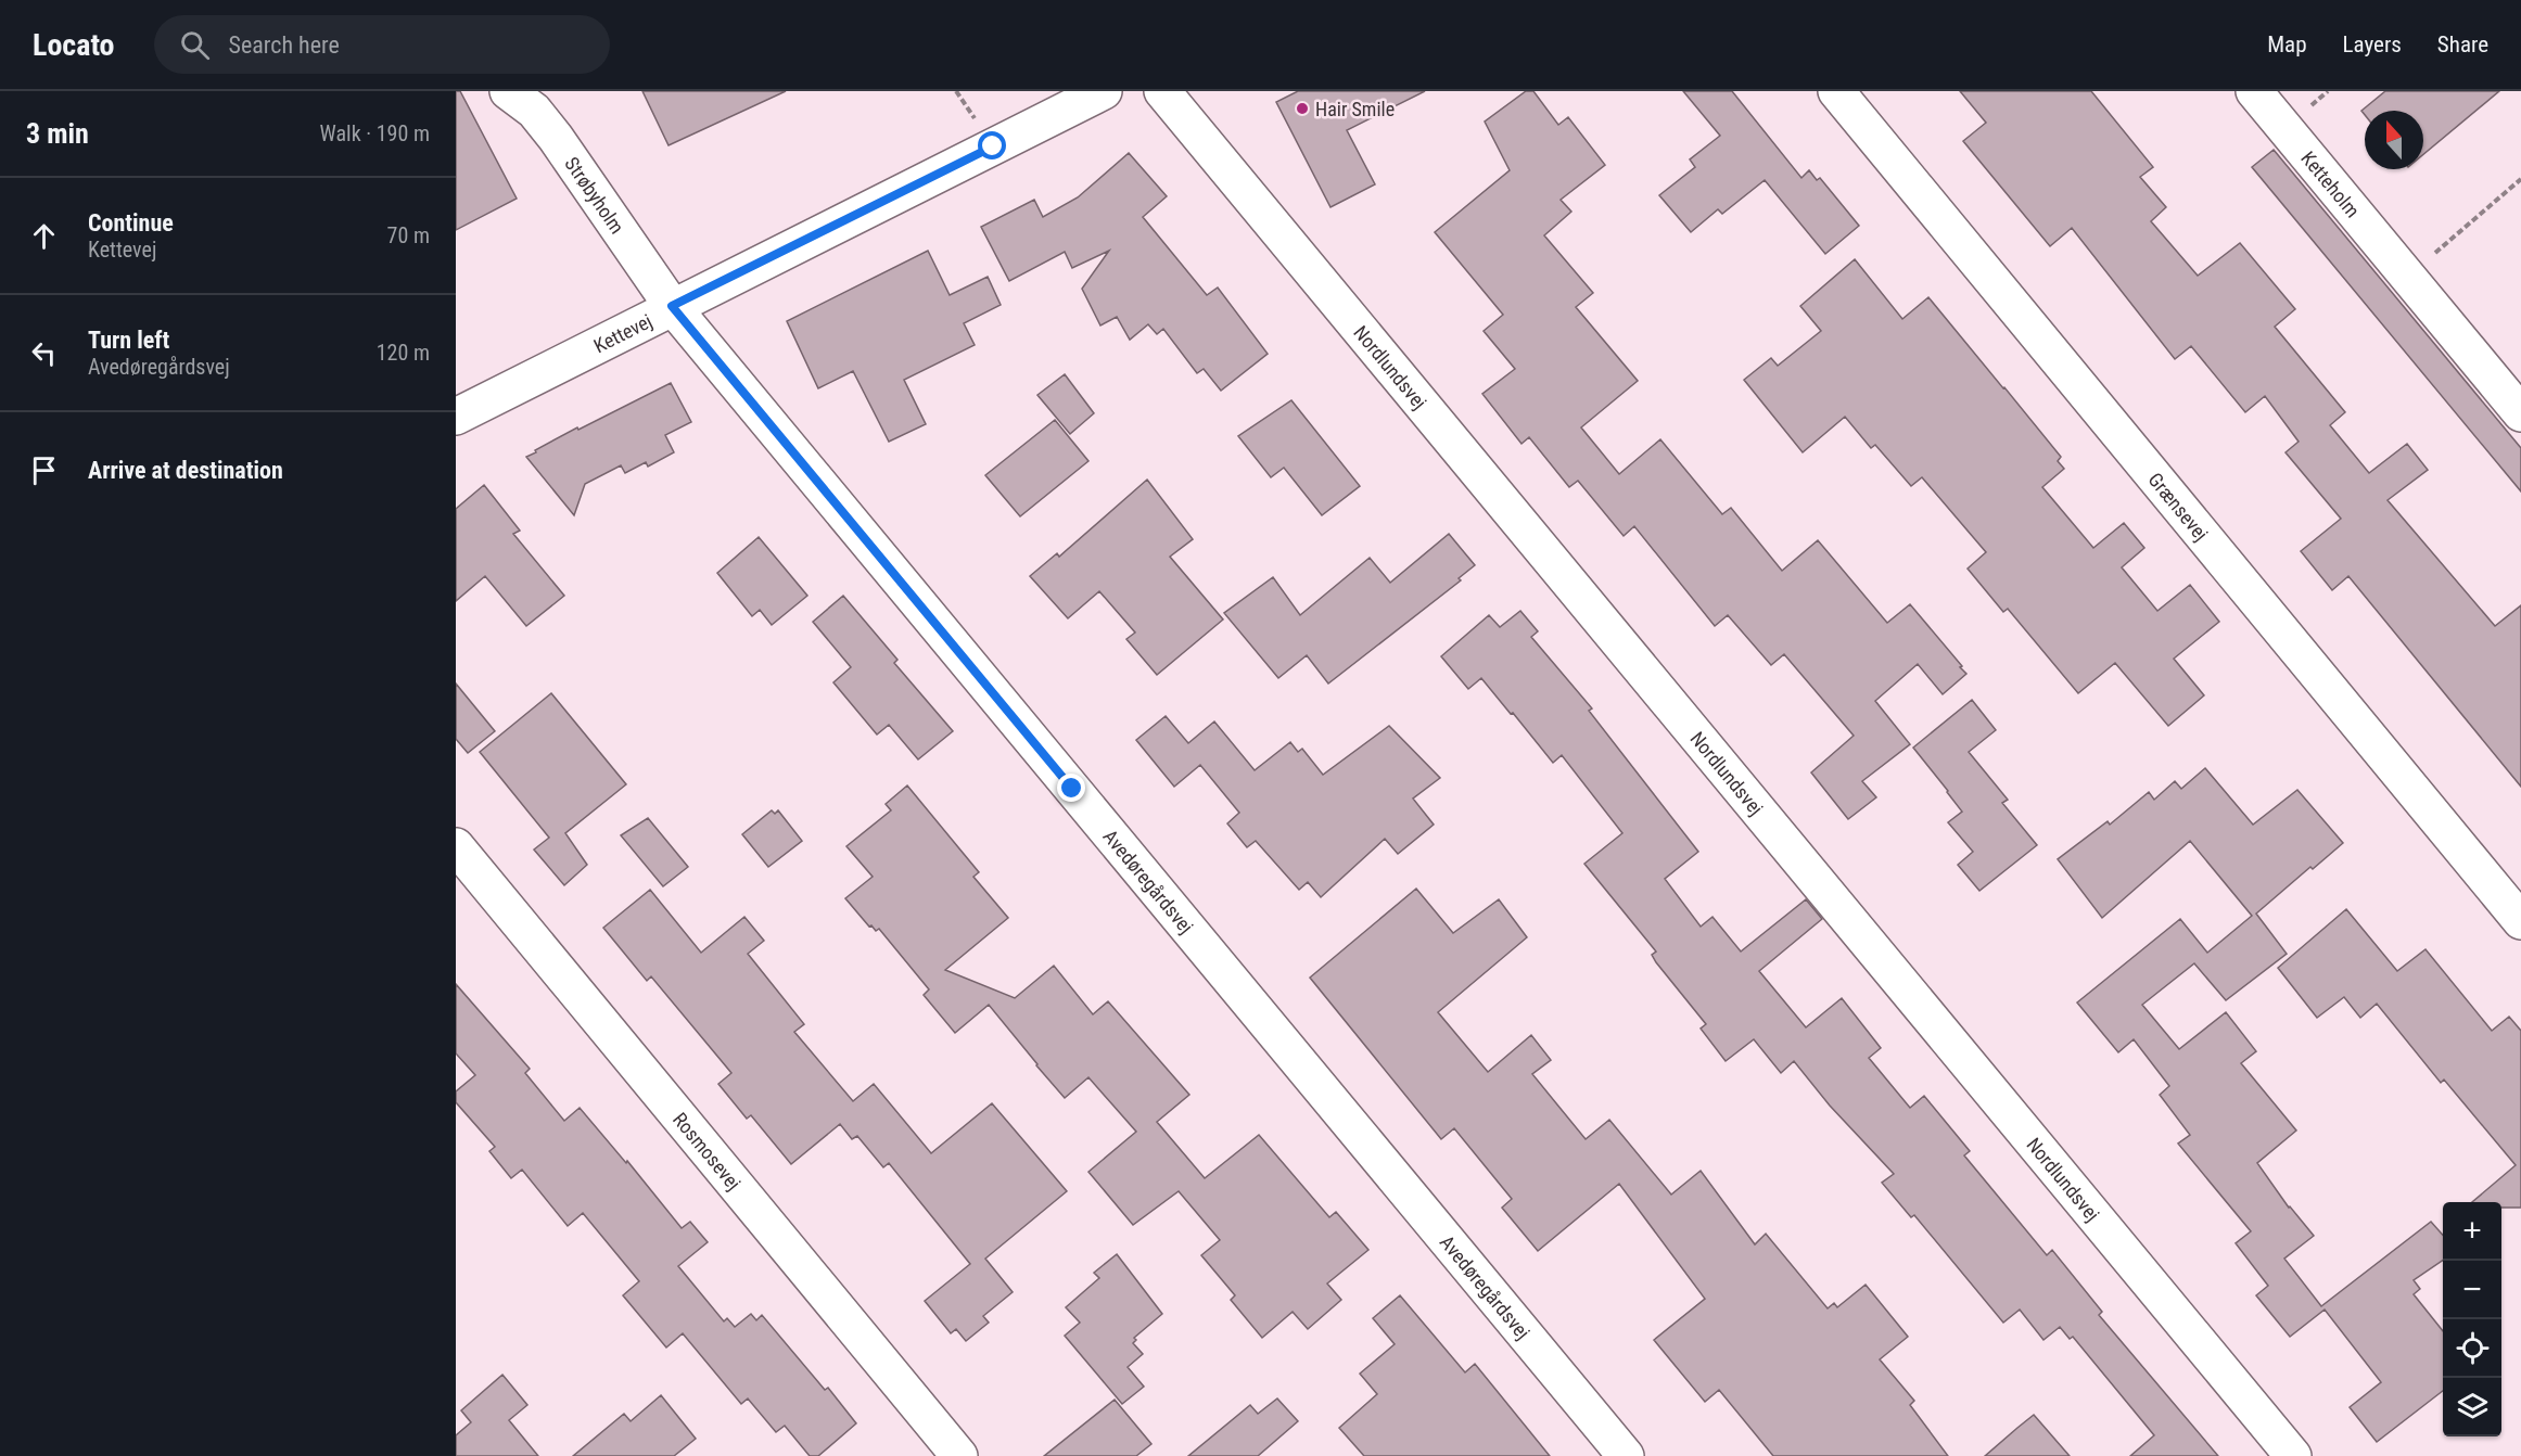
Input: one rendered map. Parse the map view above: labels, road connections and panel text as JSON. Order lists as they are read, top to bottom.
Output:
{
  "streets": {
    "street": [
      "Ketteholm",
      "Strøbyholm",
      "Kettevej",
      "Nordlundsvej",
      "Grænsevej",
      "Avedøregårdsvej",
      "Rosmosevej"
    ]
  },
  "crossings": [
    ["Strøbyholm", "Kettevej"],
    ["Strøbyholm", "Avedøregårdsvej"],
    ["Kettevej", "Avedøregårdsvej"]
  ],
  "places": ["Hair Smile"],
  "north": "top",
  "page": {
    "header": "Locato",
    "search": "Search here",
    "nav": ["Map", "Layers", "Share"],
    "heading": ["3 min", "Walk · 190 m"],
    "list": [
      ["Continue", "Kettevej", "70 m"],
      ["Turn left", "Avedøregårdsvej", "120 m"],
      "Arrive at destination"
    ],
    "map_buttons": ["+", "−"]
  }
}
